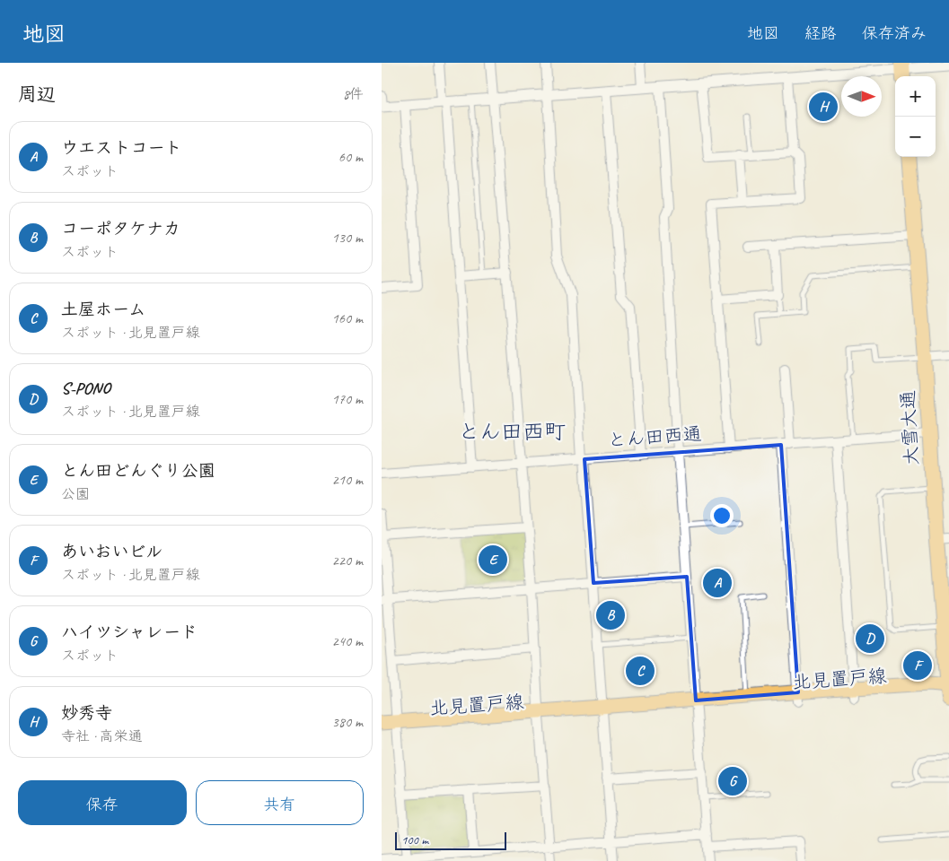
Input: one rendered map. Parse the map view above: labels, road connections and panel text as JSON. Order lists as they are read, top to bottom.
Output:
{
  "streets": {
    "highway": ["大雪大通"],
    "main road": ["北見置戸線"],
    "street": ["とん田西通"]
  },
  "crossings": [
    ["大雪大通", "とん田西通"],
    ["大雪大通", "北見置戸線"]
  ],
  "districts": ["とん田西町"],
  "scale_bar": "100 m",
  "north": "right",
  "page": {
    "header": "地図",
    "nav": ["地図", "経路", "保存済み"],
    "heading": ["周辺", "8件"],
    "map_buttons": ["+", "−"],
    "pins": [
      "H",
      "E",
      "A",
      "B",
      "D",
      "F",
      "C",
      "G"
    ],
    "list": [
      {
        "mark": "A",
        "name": "ウエストコート",
        "note": "スポット",
        "value": "60 m"
      },
      {
        "mark": "B",
        "name": "コーポタケナカ",
        "note": "スポット",
        "value": "130 m"
      },
      {
        "mark": "C",
        "name": "土屋ホーム",
        "note": "スポット · 北見置戸線",
        "value": "160 m"
      },
      {
        "mark": "D",
        "name": "S-PONO",
        "note": "スポット · 北見置戸線",
        "value": "170 m"
      },
      {
        "mark": "E",
        "name": "とん田どんぐり公園",
        "note": "公園",
        "value": "210 m"
      },
      {
        "mark": "F",
        "name": "あいおいビル",
        "note": "スポット · 北見置戸線",
        "value": "220 m"
      },
      {
        "mark": "G",
        "name": "ハイツシャレード",
        "note": "スポット",
        "value": "240 m"
      },
      {
        "mark": "H",
        "name": "妙秀寺",
        "note": "寺社 · 高栄通",
        "value": "380 m"
      }
    ],
    "buttons": ["保存", "共有"],
    "scale": "100 m"
  }
}
